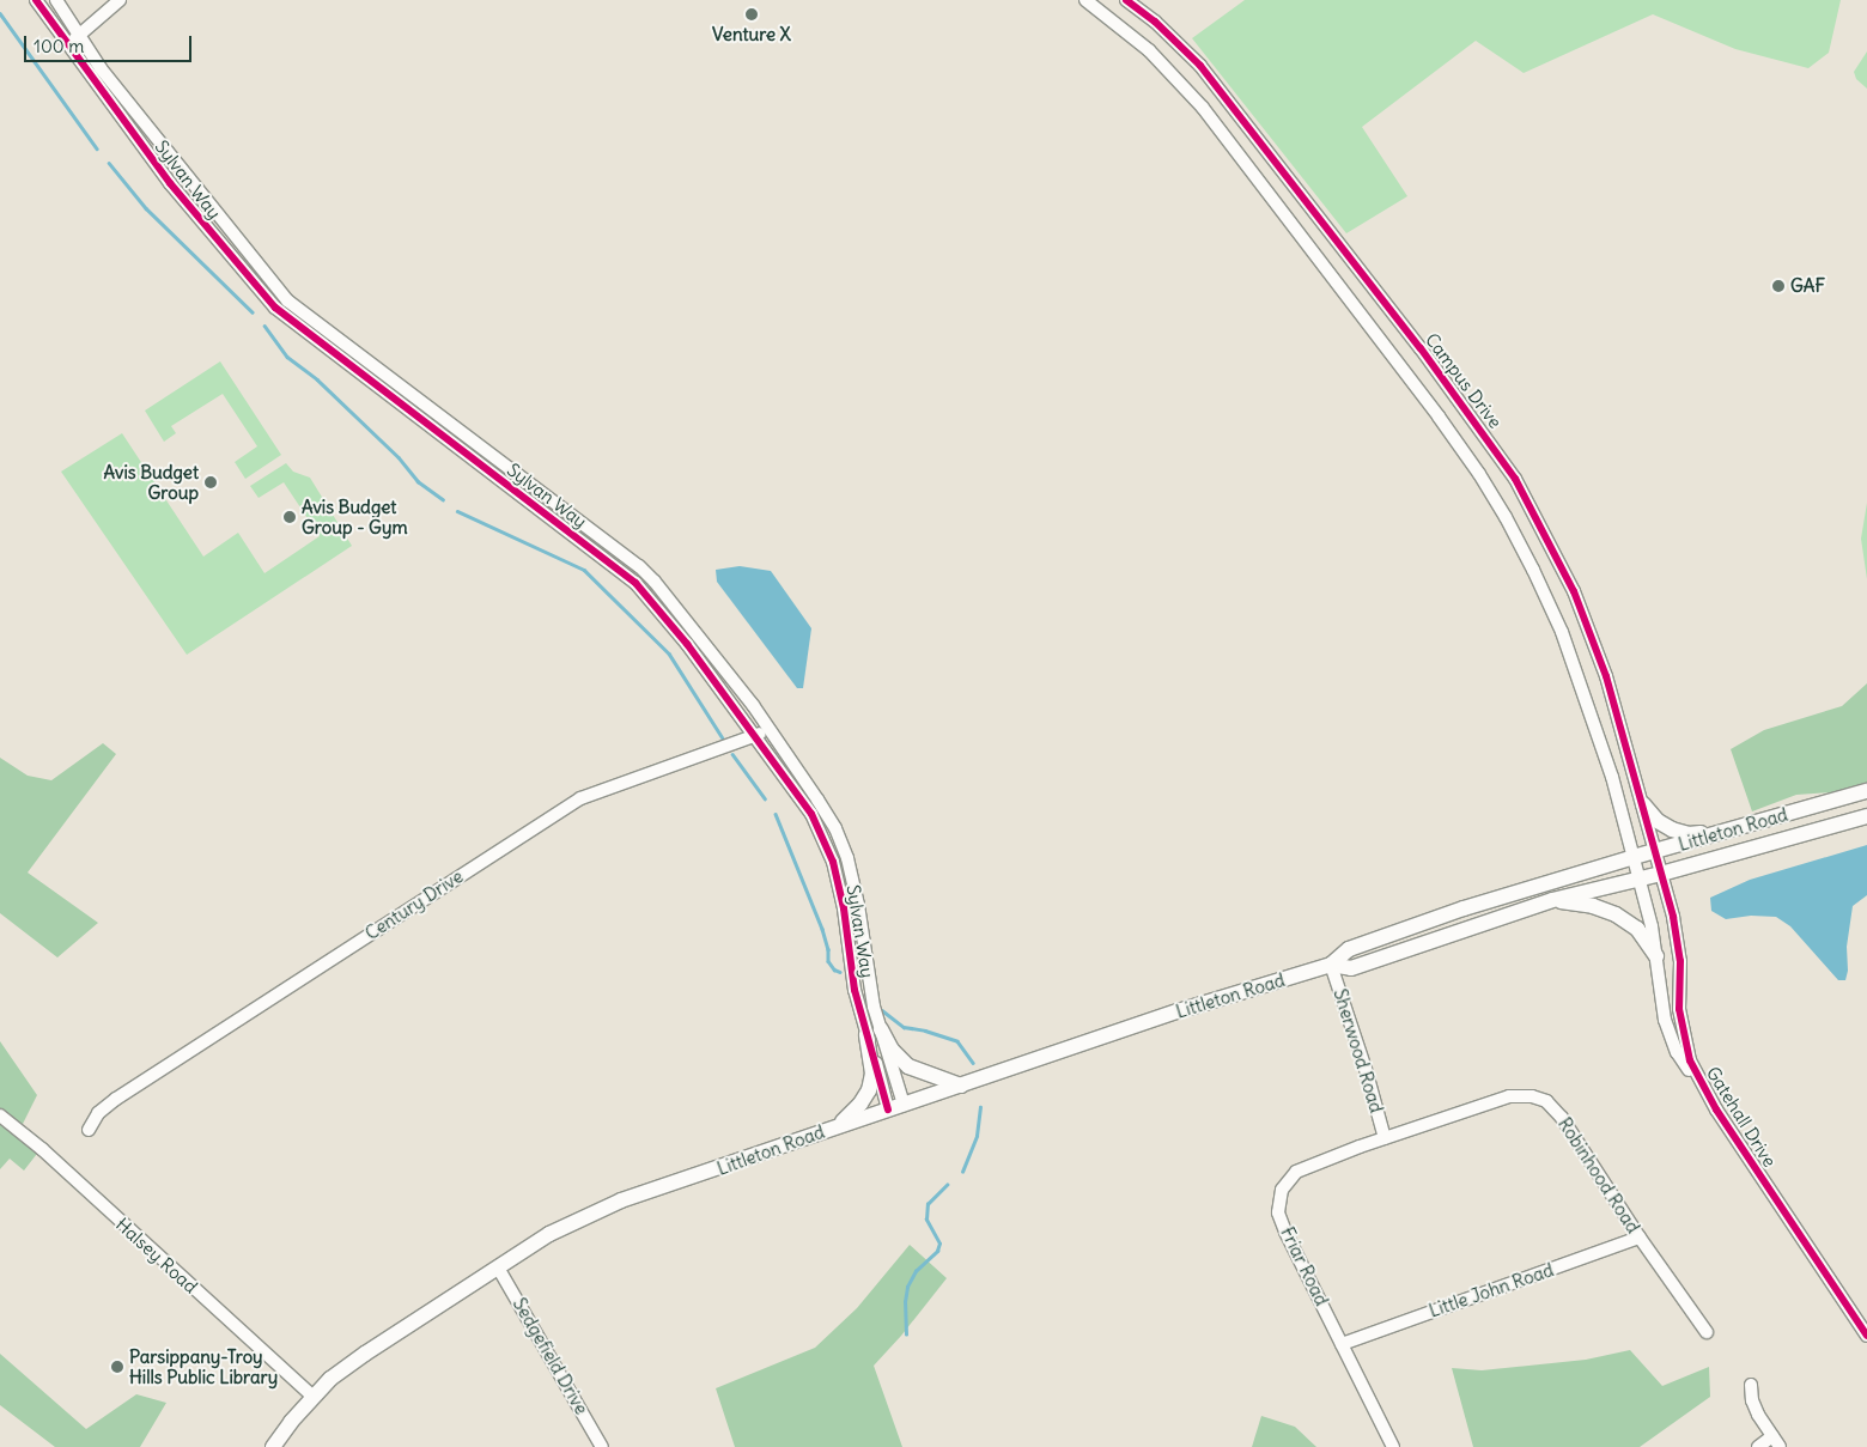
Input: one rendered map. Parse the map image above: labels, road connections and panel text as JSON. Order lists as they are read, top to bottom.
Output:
{
  "streets": {
    "main road": ["Littleton Road"],
    "street": [
      "Sylvan Way",
      "Campus Drive",
      "Century Drive",
      "Sherwood Road",
      "Gatehall Drive",
      "Robinhood Road",
      "Halsey Road",
      "Friar Road",
      "Little John Road",
      "Sedgefield Drive"
    ]
  },
  "crossings": [
    ["Sylvan Way", "Littleton Road"],
    ["Sylvan Way", "Century Drive"],
    ["Campus Drive", "Littleton Road"],
    ["Campus Drive", "Gatehall Drive"],
    ["Littleton Road", "Sherwood Road"],
    ["Littleton Road", "Gatehall Drive"],
    ["Littleton Road", "Halsey Road"],
    ["Littleton Road", "Sedgefield Drive"],
    ["Sherwood Road", "Robinhood Road"],
    ["Sherwood Road", "Friar Road"],
    ["Robinhood Road", "Friar Road"],
    ["Robinhood Road", "Little John Road"],
    ["Friar Road", "Little John Road"]
  ],
  "places": [
    "Venture X",
    "GAF",
    "Avis Budget Group",
    "Avis Budget Group - Gym",
    "Parsippany-Troy Hills Public Library"
  ],
  "scale_bar": "100 m"
}
